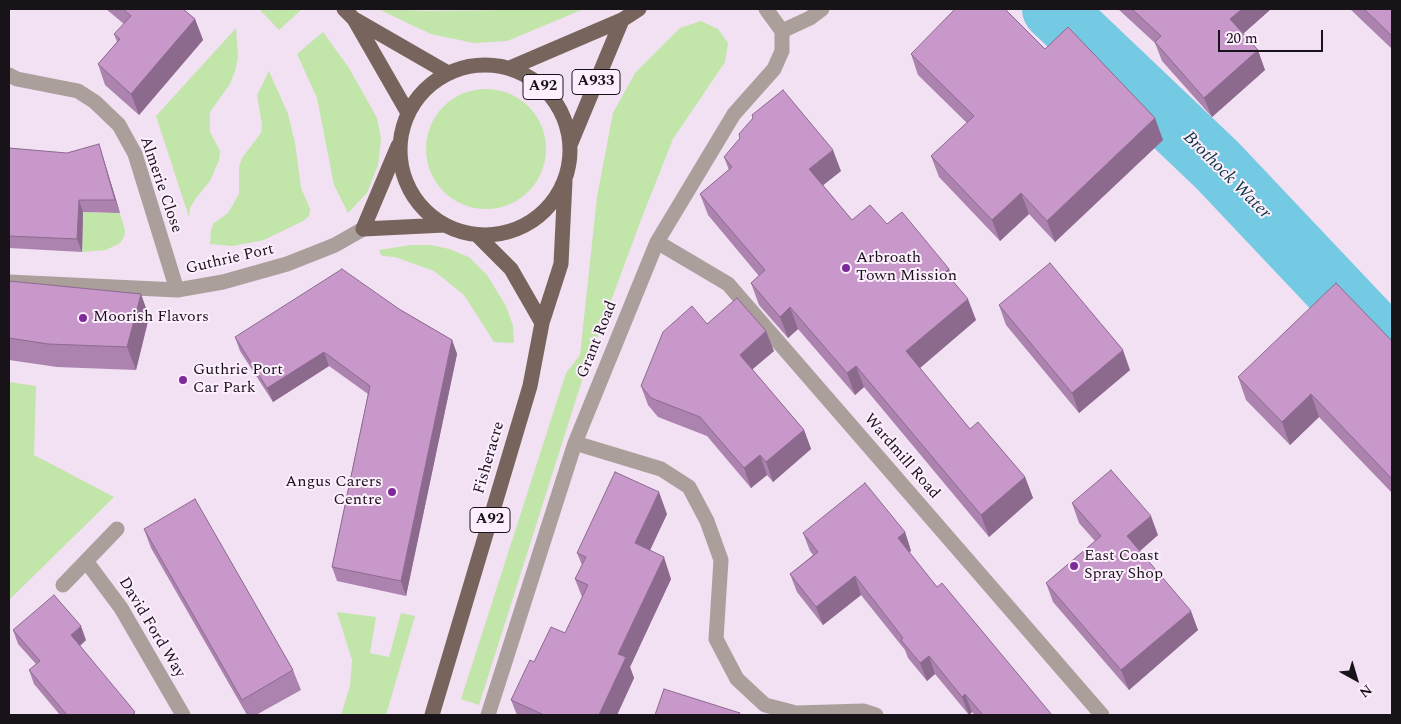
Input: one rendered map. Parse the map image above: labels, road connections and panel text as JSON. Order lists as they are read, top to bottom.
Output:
{
  "streets": {
    "main road": [
      "A933",
      "A92",
      "Guthrie Port",
      "Fisheracre"
    ],
    "street": [
      "Almerie Close",
      "Grant Road",
      "Wardmill Road",
      "David Ford Way"
    ]
  },
  "crossings": [
    ["A933", "A92"],
    ["A933", "Guthrie Port"],
    ["A933", "Fisheracre"],
    ["A92", "Guthrie Port"],
    ["A92", "Fisheracre"],
    ["Almerie Close", "Guthrie Port"],
    ["Guthrie Port", "Fisheracre"],
    ["Grant Road", "Wardmill Road"]
  ],
  "water": ["Brothock Water"],
  "places": [
    "Arbroath Town Mission",
    "Moorish Flavors",
    "Guthrie Port Car Park",
    "Angus Carers Centre",
    "East Coast Spray Shop"
  ],
  "scale_bar": "20 m",
  "north": "bottom right"
}
